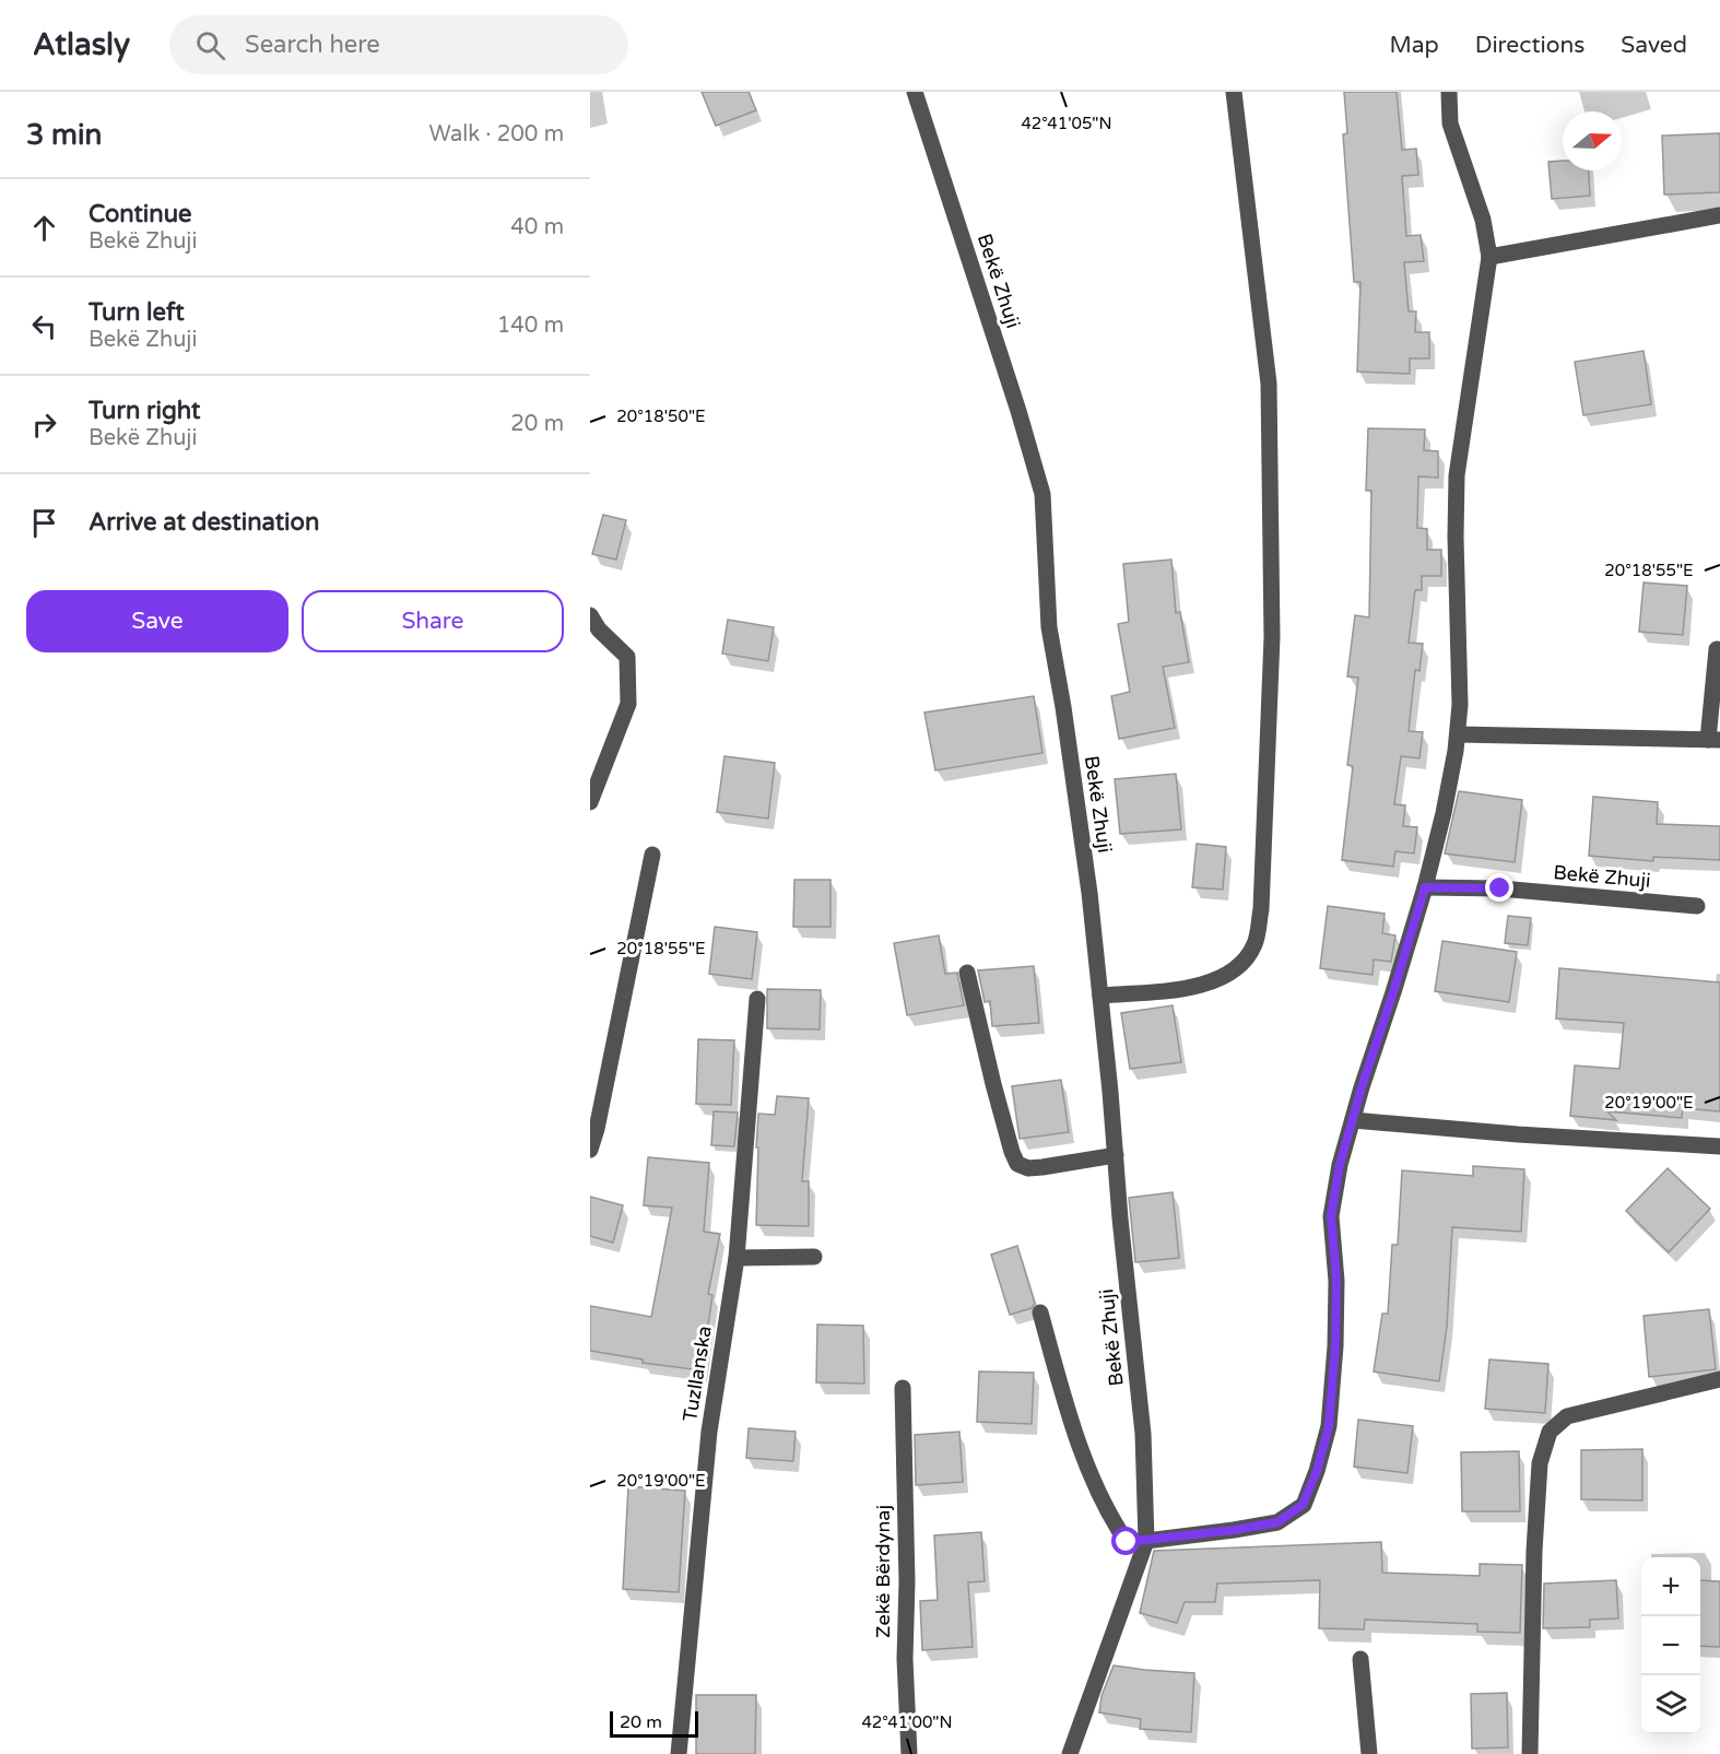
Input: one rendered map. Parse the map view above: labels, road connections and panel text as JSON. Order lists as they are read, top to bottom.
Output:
{
  "streets": {
    "street": ["Bekë Zhuji", "Tuzllanska", "Zekë Bërdynaj"]
  },
  "scale_bar": "20 m",
  "north": "right",
  "page": {
    "header": "Atlasly",
    "search": "Search here",
    "nav": ["Map", "Directions", "Saved"],
    "heading": ["3 min", "Walk · 200 m"],
    "list": [
      ["Continue", "Bekë Zhuji", "40 m"],
      ["Turn left", "Bekë Zhuji", "140 m"],
      ["Turn right", "Bekë Zhuji", "20 m"],
      "Arrive at destination"
    ],
    "buttons": ["Save", "Share"],
    "map_buttons": ["+", "−"],
    "scale": "20 m"
  },
  "coordinates": [
    "42°41'05\"N",
    "20°18'50\"E",
    "20°18'55\"E",
    "20°19'00\"E",
    "42°41'00\"N"
  ]
}
